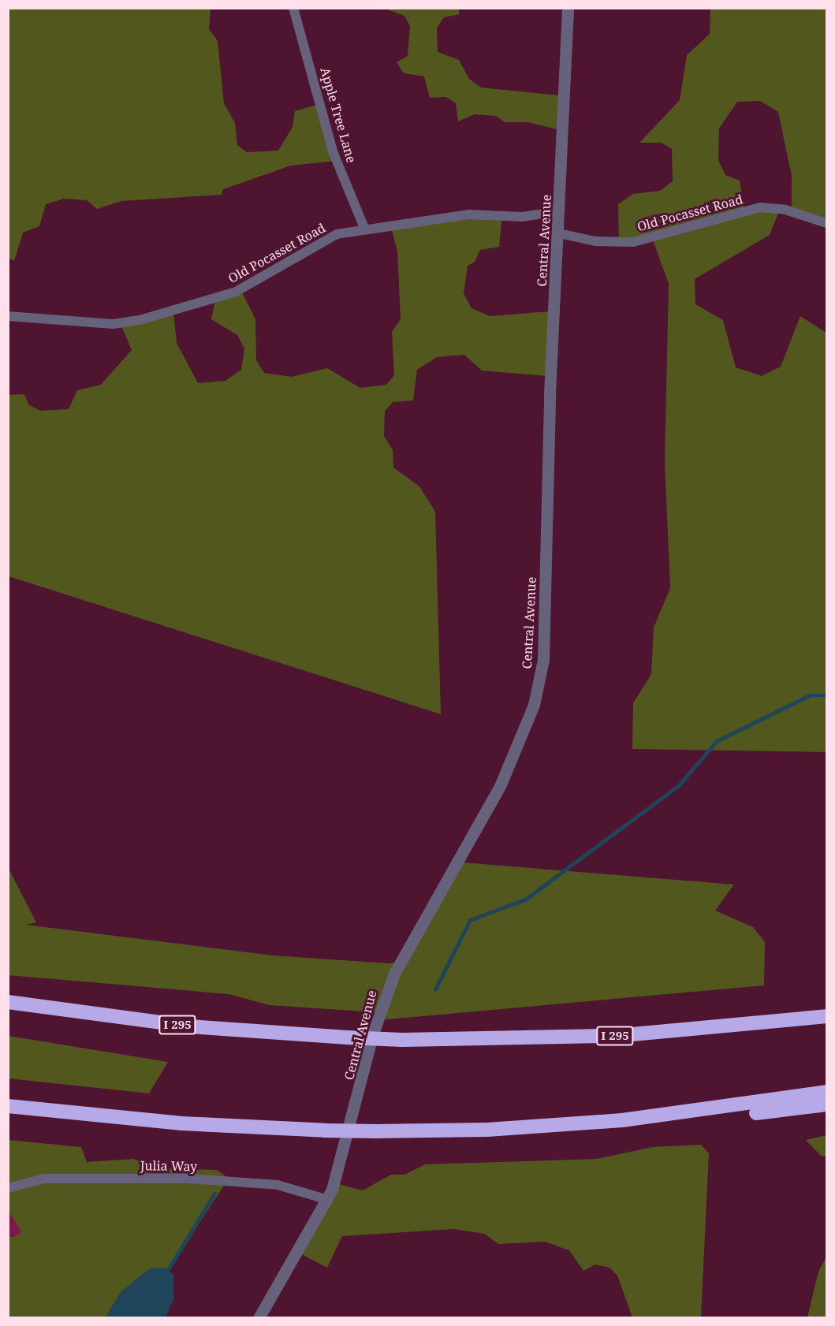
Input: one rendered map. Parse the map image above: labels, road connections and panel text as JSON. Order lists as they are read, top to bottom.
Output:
{
  "streets": {
    "highway": ["I 295"],
    "street": [
      "Apple Tree Lane",
      "Old Pocasset Road",
      "Central Avenue",
      "Julia Way"
    ]
  },
  "crossings": [
    ["Apple Tree Lane", "Old Pocasset Road"],
    ["Old Pocasset Road", "Central Avenue"],
    ["Central Avenue", "Julia Way"]
  ]
}
